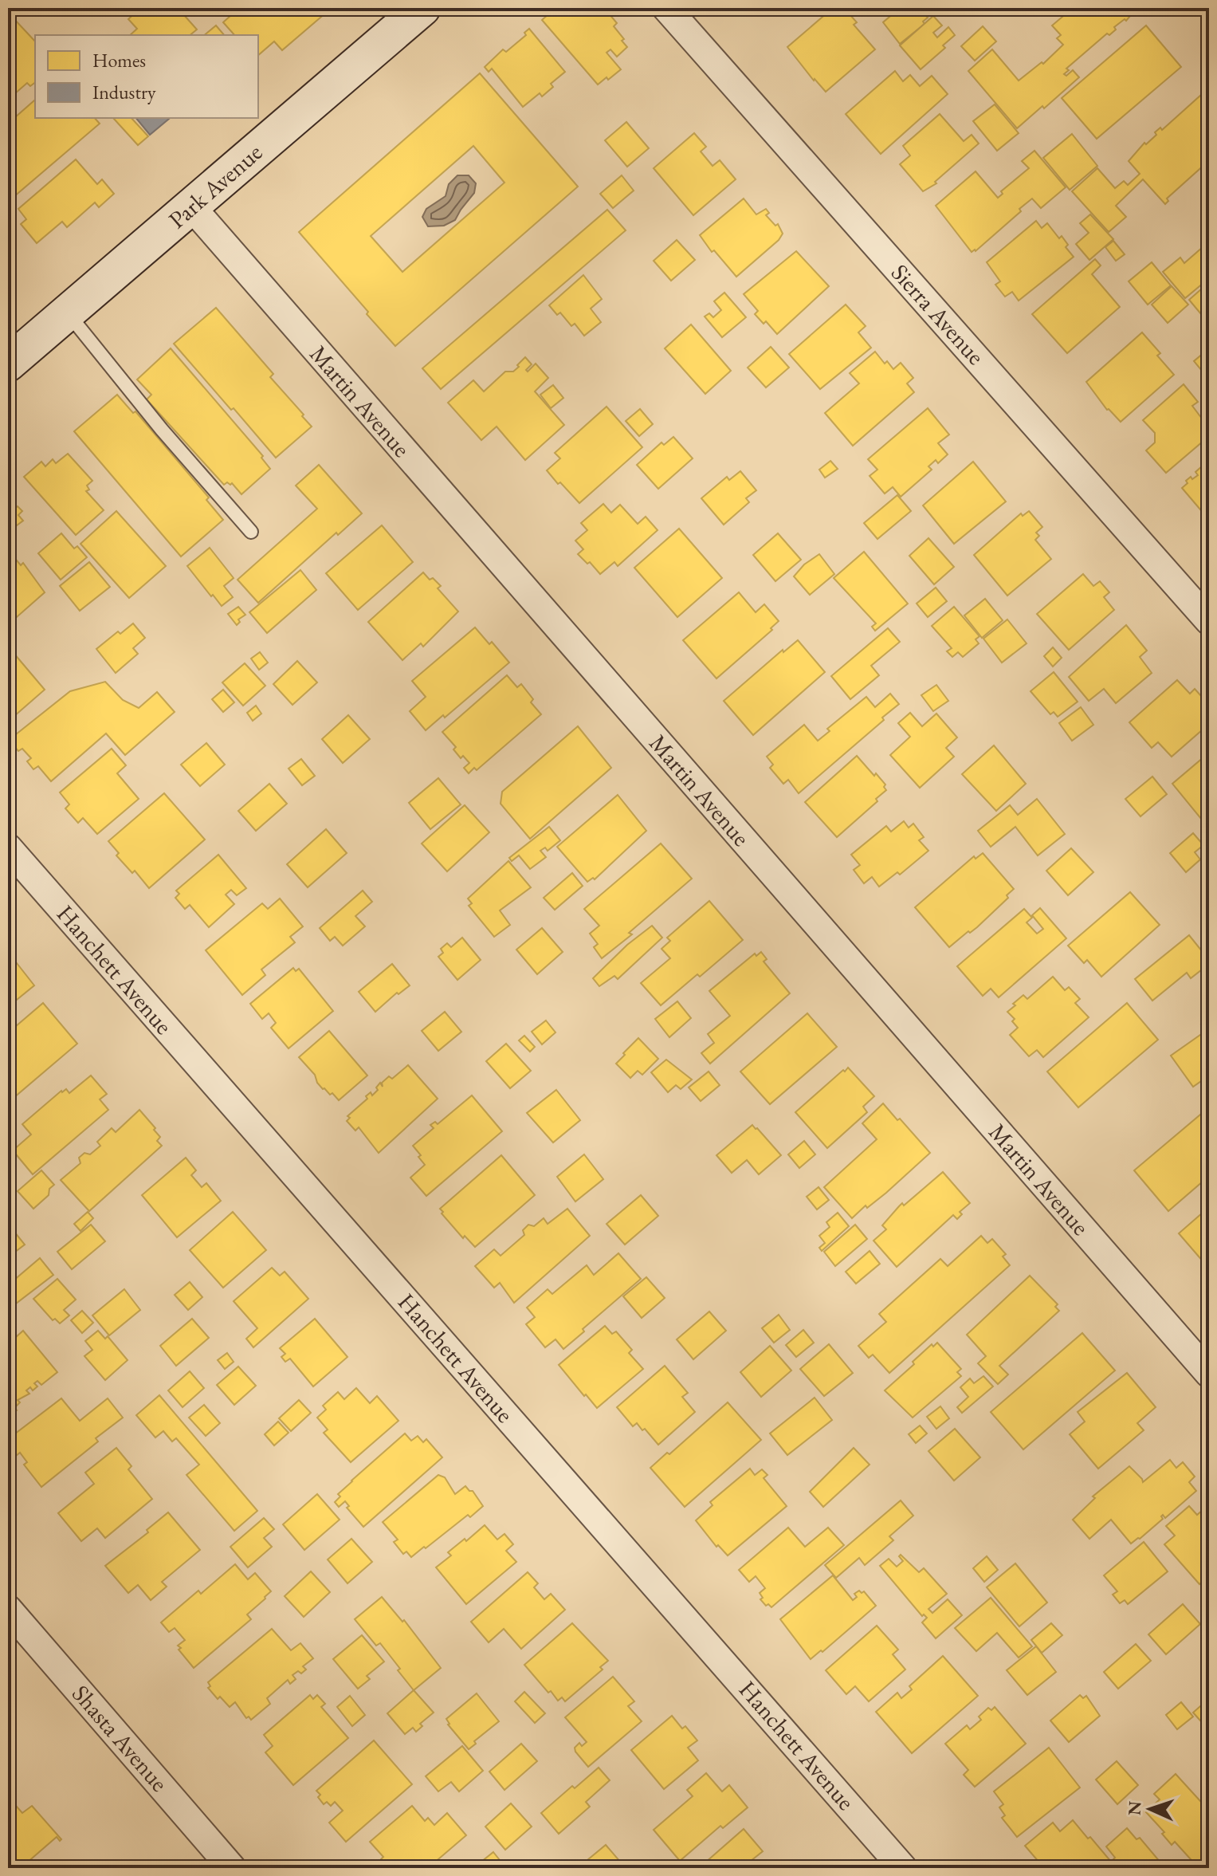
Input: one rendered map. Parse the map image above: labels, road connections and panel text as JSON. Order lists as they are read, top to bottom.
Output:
{
  "streets": {
    "street": [
      "Park Avenue",
      "Sierra Avenue",
      "Martin Avenue",
      "Hanchett Avenue",
      "Shasta Avenue"
    ]
  },
  "crossings": [
    ["Park Avenue", "Martin Avenue"]
  ],
  "legend": ["Homes", "Industry"],
  "north": "left"
}
